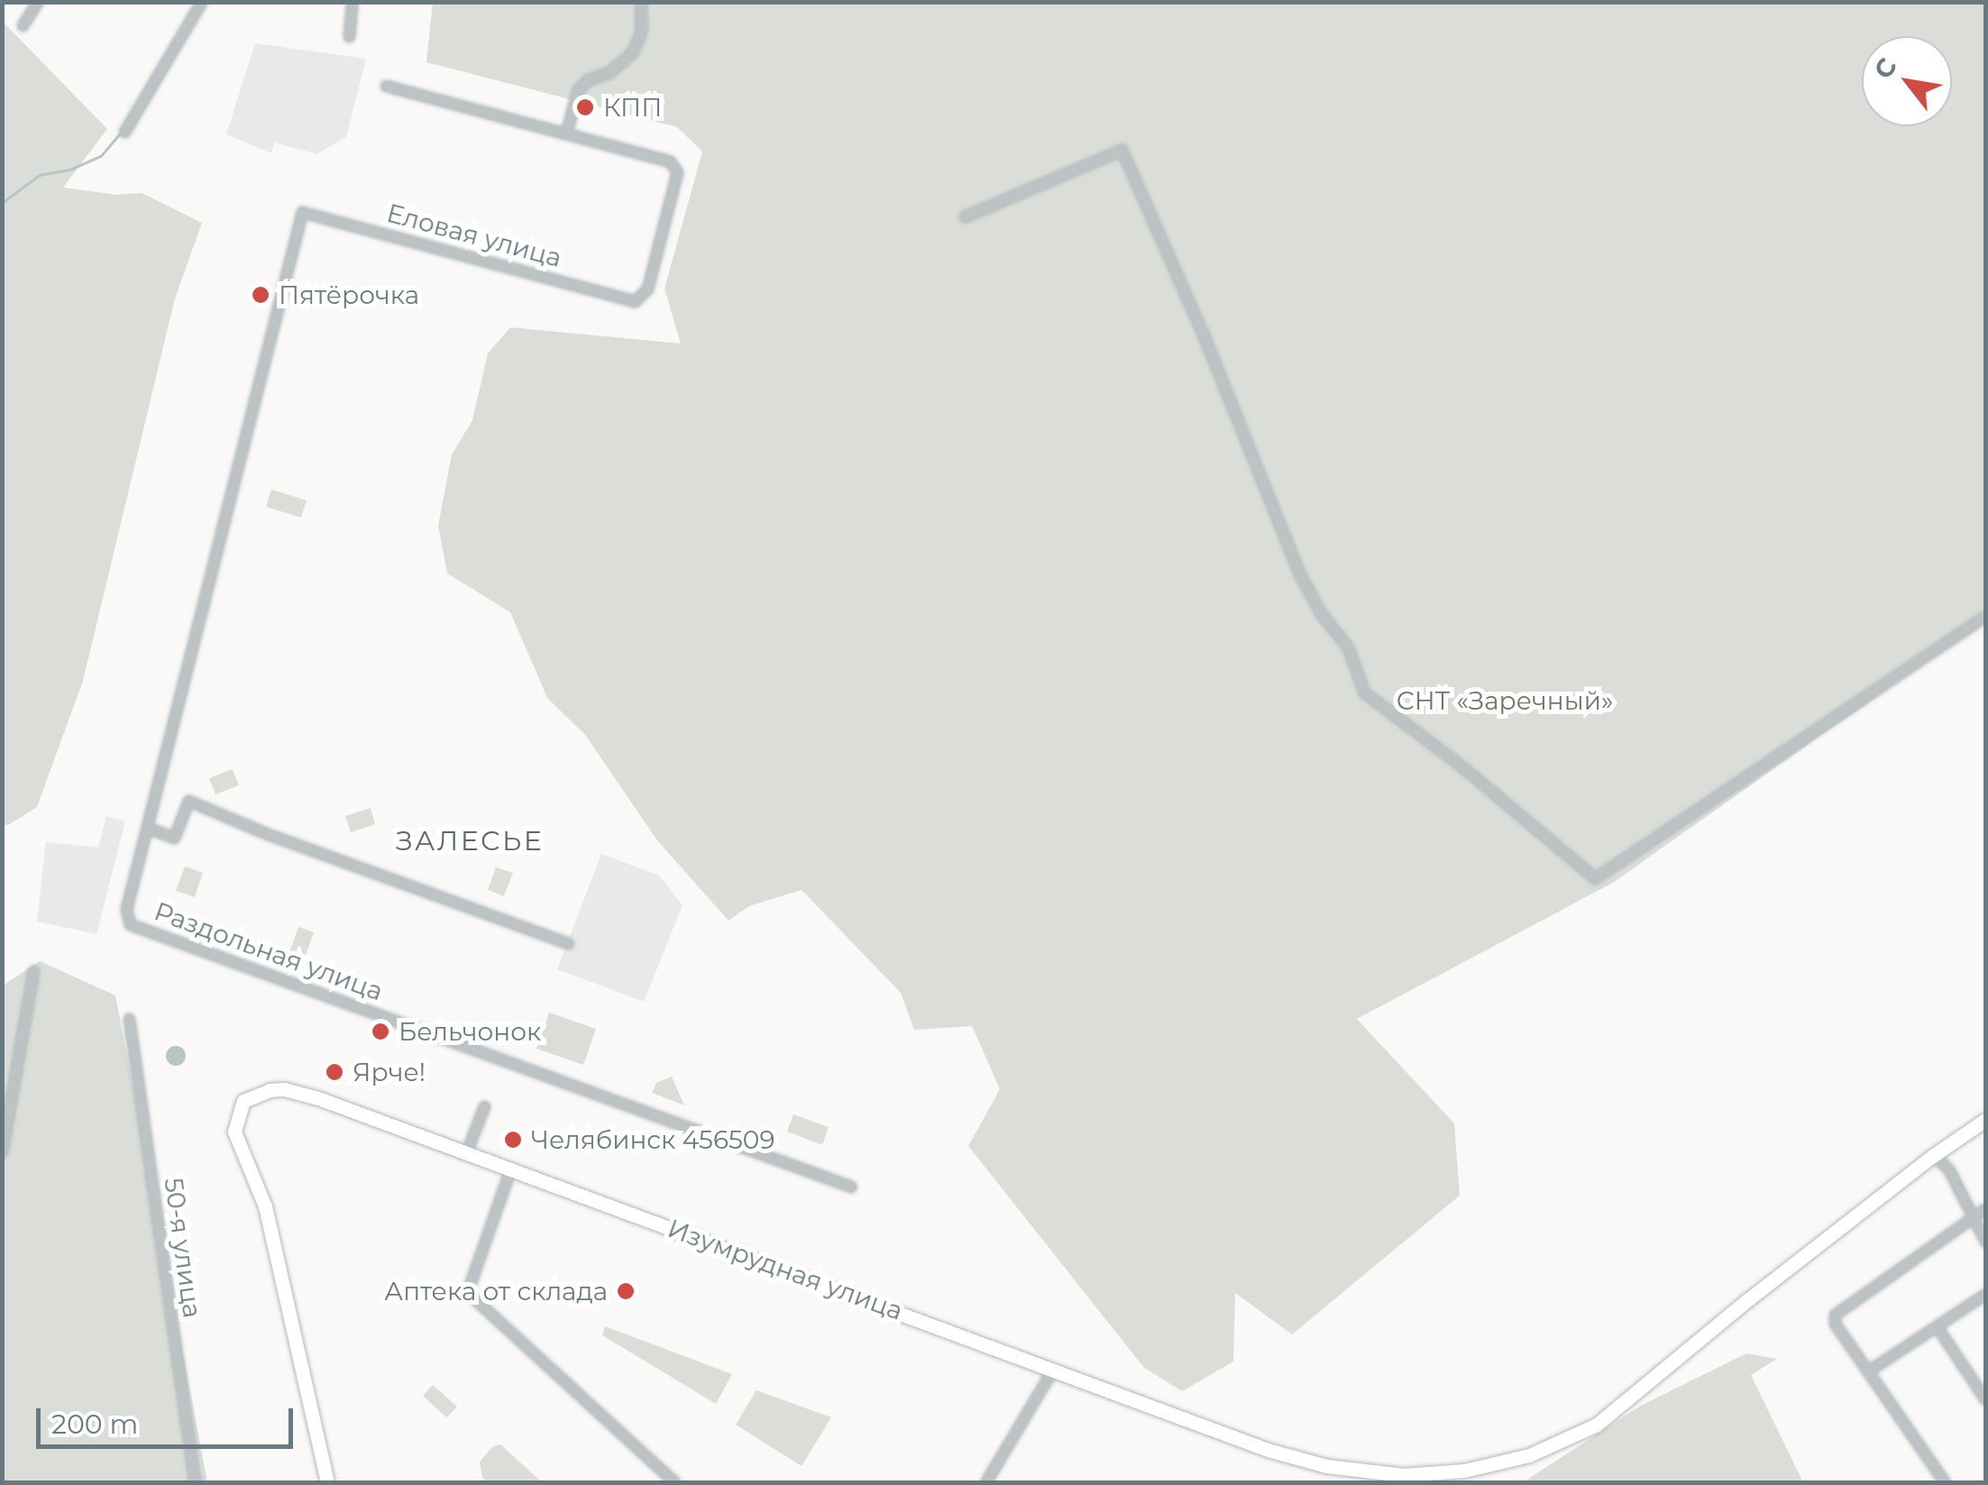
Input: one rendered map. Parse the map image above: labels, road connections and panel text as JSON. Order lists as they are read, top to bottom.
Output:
{
  "streets": {
    "street": [
      "Еловая улица",
      "Раздольная улица",
      "50-я улица",
      "Изумрудная улица"
    ]
  },
  "crossings": [
    ["Еловая улица", "Раздольная улица"]
  ],
  "districts": ["ЗАЛЕСЬЕ"],
  "parks": ["СНТ «Заречный»"],
  "places": [
    "КПП",
    "Пятёрочка",
    "Бельчонок",
    "Ярче!",
    "Челябинск 456509",
    "Аптека от склада"
  ],
  "scale_bar": "200 m",
  "north": "top left"
}
